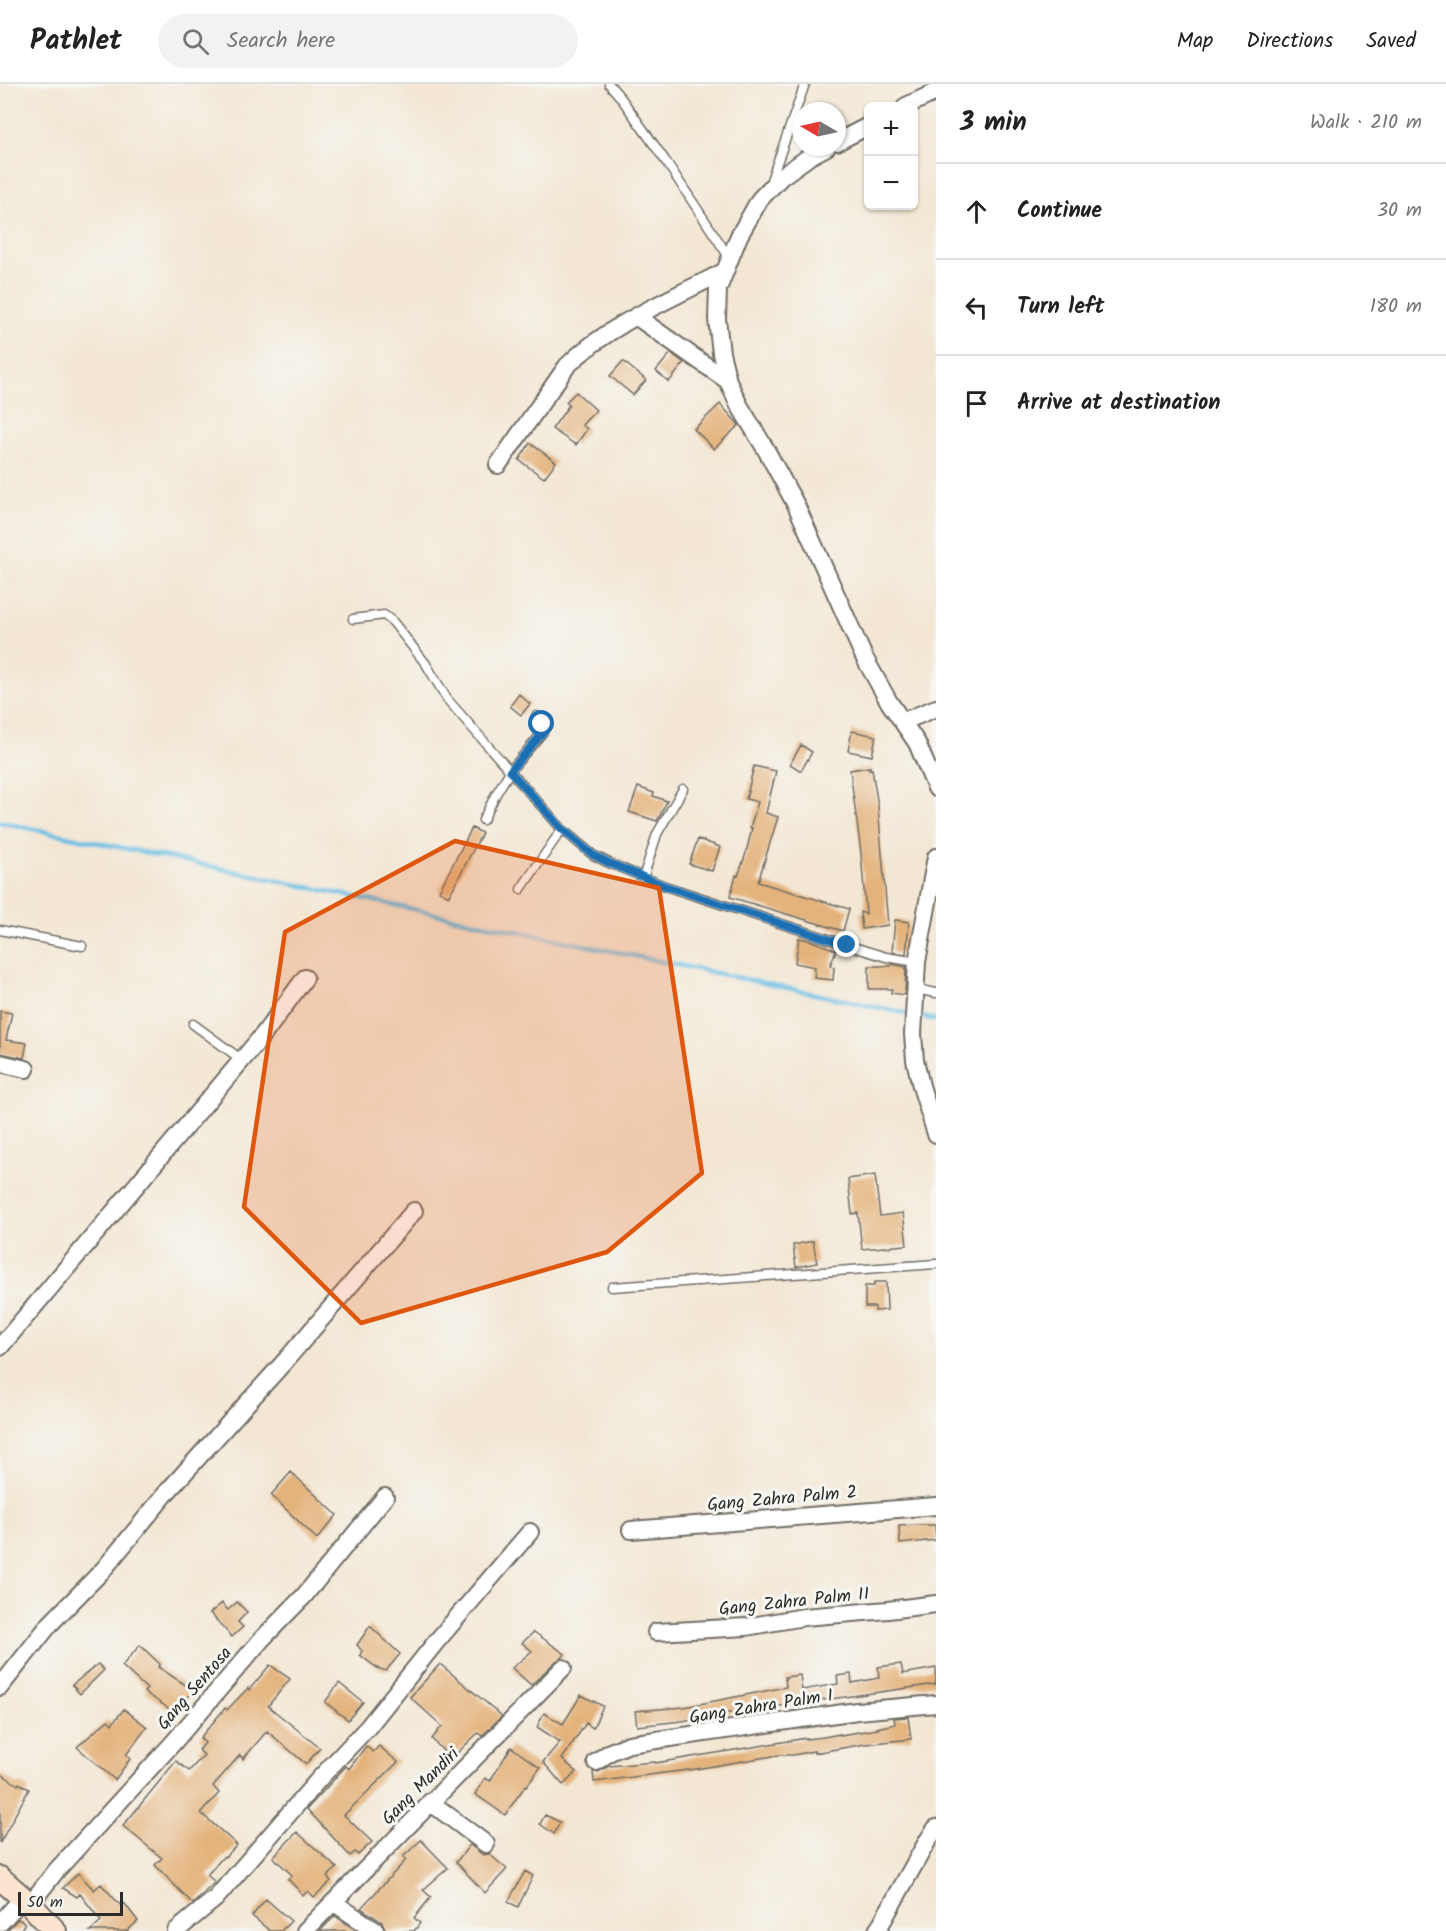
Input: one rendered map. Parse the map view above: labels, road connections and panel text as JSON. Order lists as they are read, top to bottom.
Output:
{
  "streets": {
    "street": [
      "Gang Zahra Palm 2",
      "Gang Zahra Palm II",
      "Gang Sentosa",
      "Gang Zahra Palm I",
      "Gang Mandiri"
    ]
  },
  "scale_bar": "50 m",
  "north": "left",
  "page": {
    "header": "Pathlet",
    "search": "Search here",
    "nav": ["Map", "Directions", "Saved"],
    "heading": ["3 min", "Walk · 210 m"],
    "map_buttons": ["+", "−"],
    "list": [
      ["Continue", "30 m"],
      ["Turn left", "180 m"],
      "Arrive at destination"
    ],
    "scale": "50 m"
  }
}
